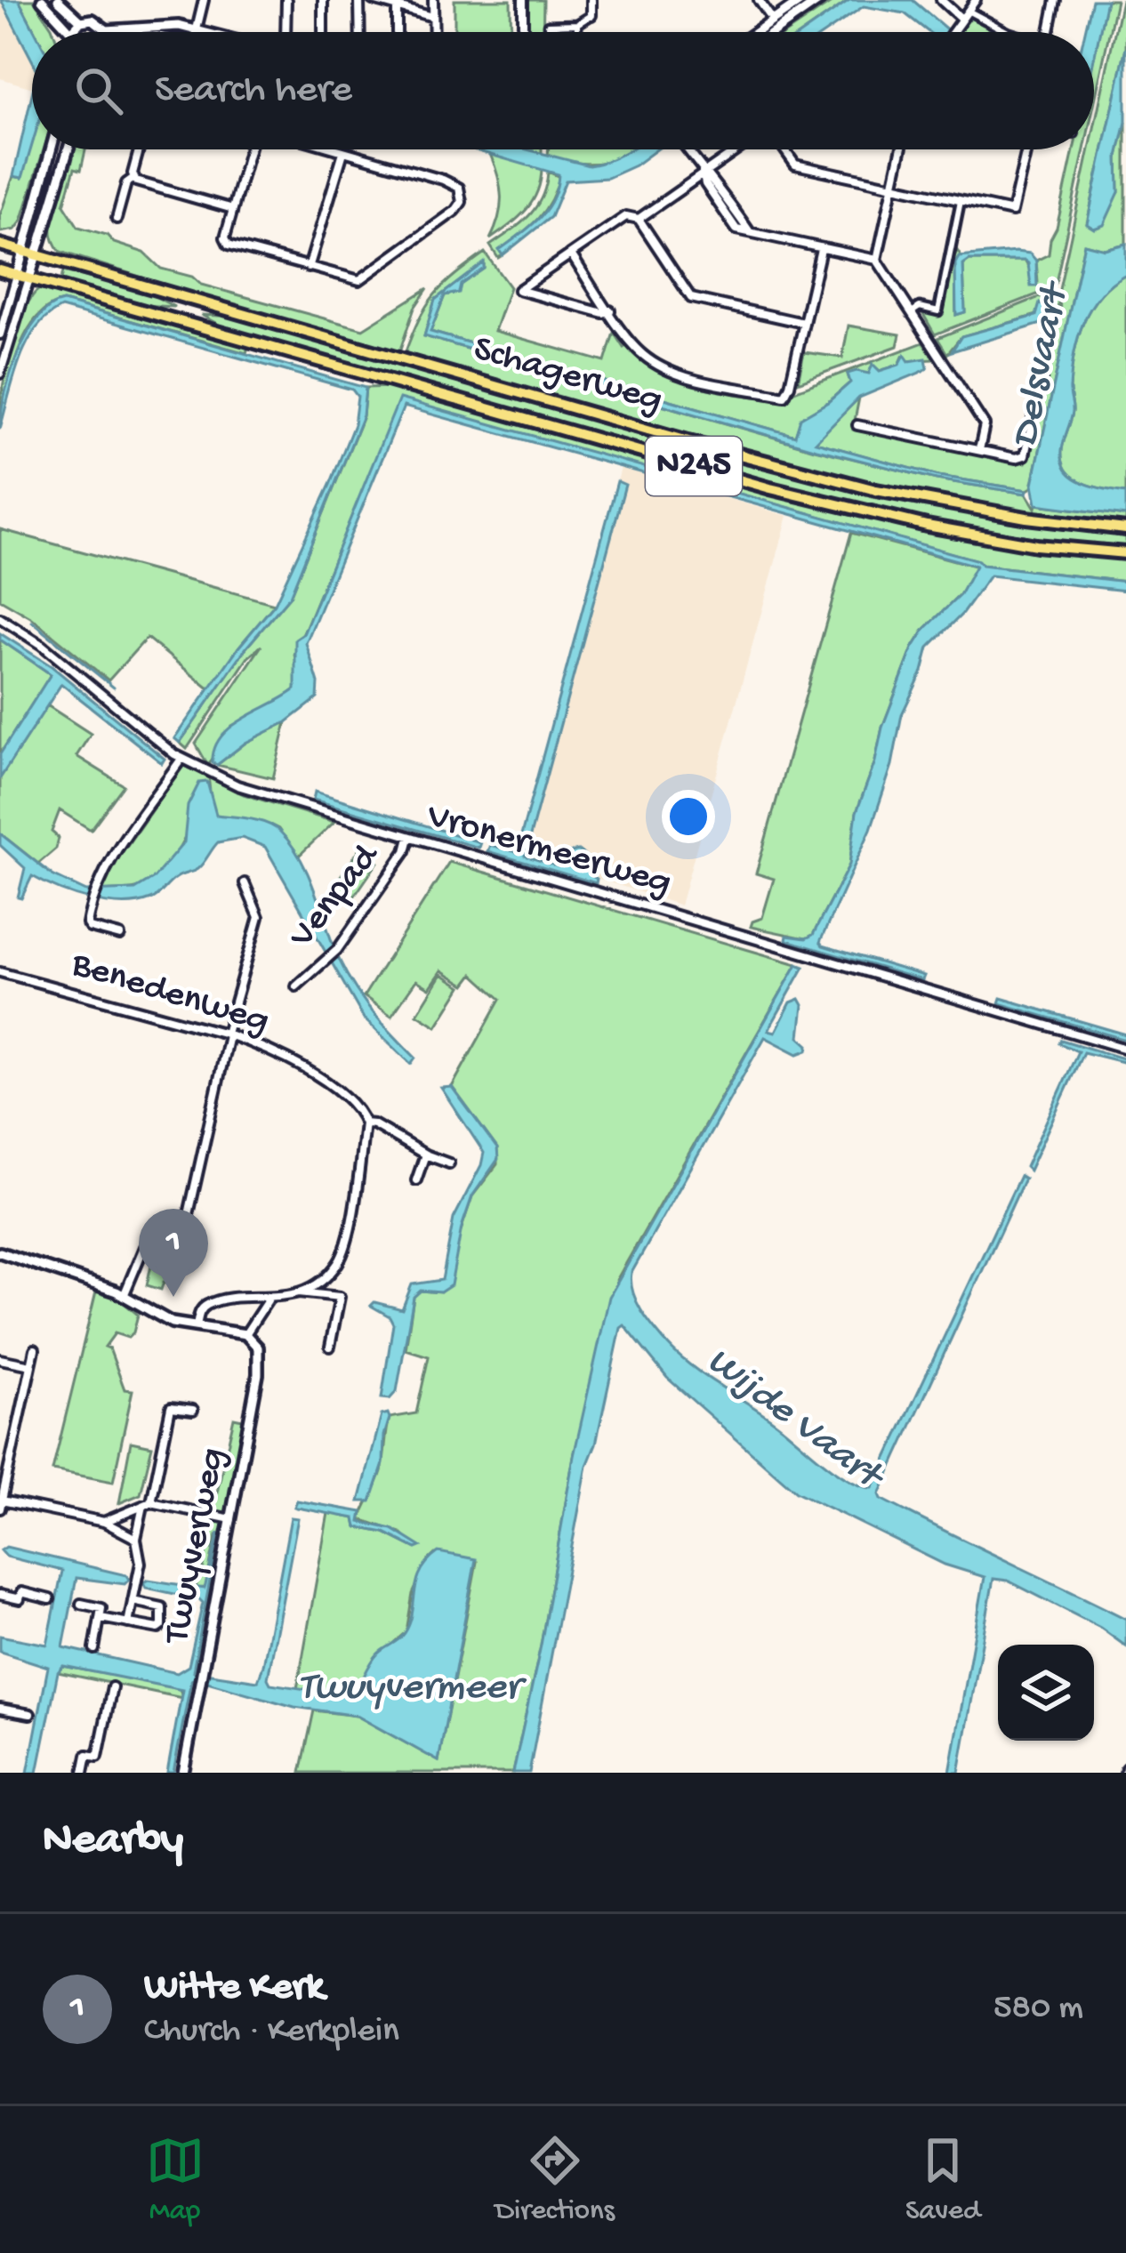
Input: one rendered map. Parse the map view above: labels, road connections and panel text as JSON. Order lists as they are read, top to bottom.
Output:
{
  "streets": {
    "main road": ["Schagerweg", "N245"],
    "street": [
      "Vronermeerweg",
      "Venpad",
      "Benedenweg",
      "Twuyverweg"
    ]
  },
  "crossings": [
    ["Vronermeerweg", "Venpad"]
  ],
  "water": ["Delsvaart", "Wijde Vaart", "Twuyvermeer"],
  "page": {
    "search": "Search here",
    "pins": "1",
    "heading": "Nearby",
    "list": [
      {
        "mark": "1",
        "name": "Witte Kerk",
        "note": "Church · Kerkplein",
        "value": "580 m"
      }
    ],
    "nav": ["Map", "Directions", "Saved"]
  }
}
